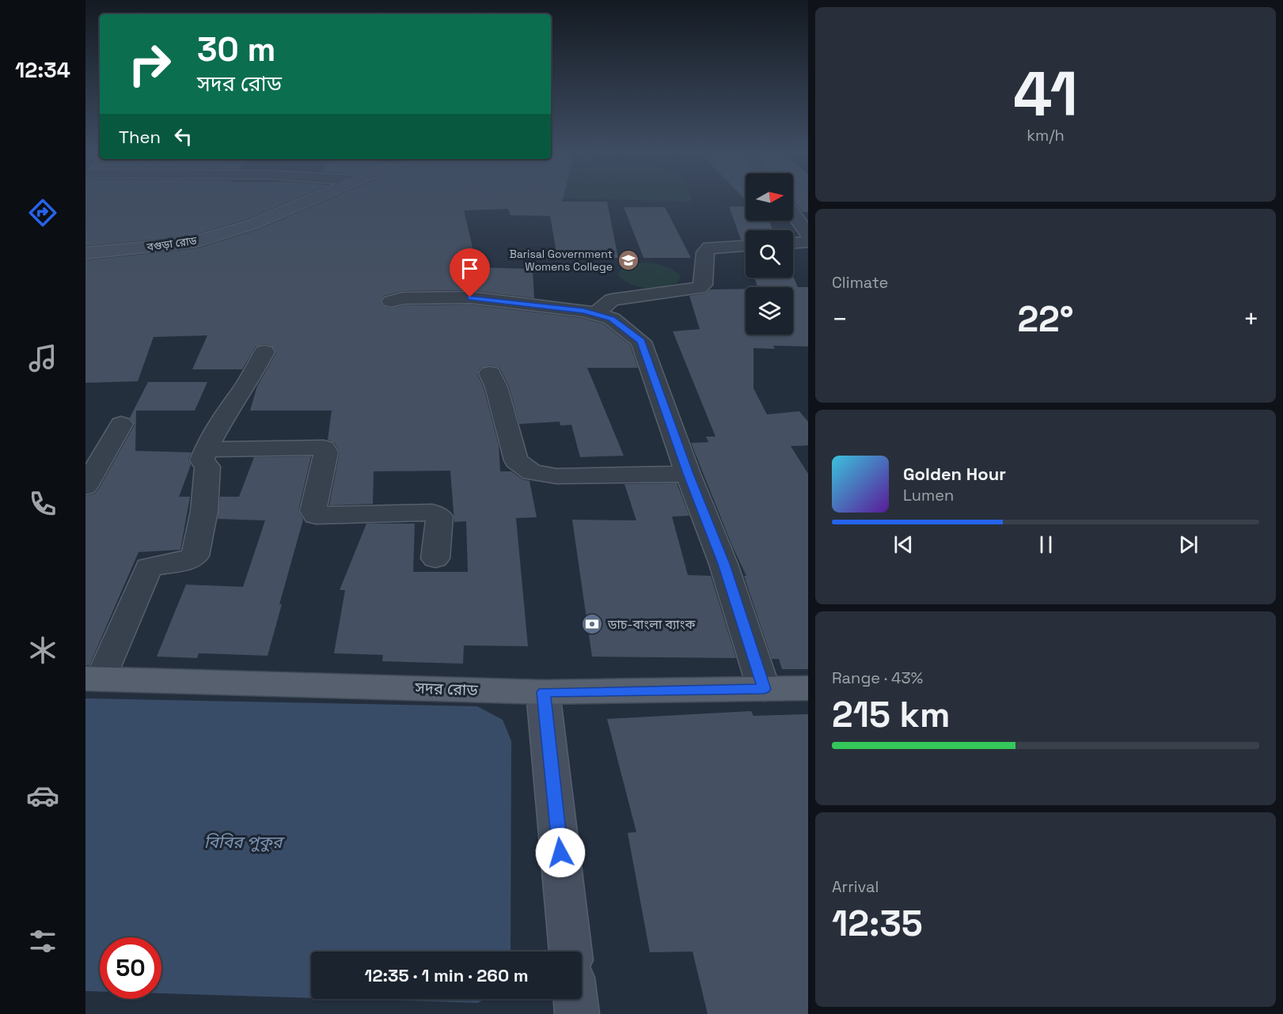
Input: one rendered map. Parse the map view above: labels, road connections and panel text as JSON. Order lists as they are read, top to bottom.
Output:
{
  "streets": {
    "main road": ["বগুড়া রোড", "সদর রোড"]
  },
  "water": ["বিবির পুকুর"],
  "places": {
    "school or university": ["Barisal Government Womens College"],
    "bank": ["ডাচ-বাংলা ব্যাংক"]
  },
  "north": "right",
  "page": {
    "tabs": "12:34",
    "tile": [
      ["41", "km/h"],
      "Climate",
      ["Range · 43%", "215 km"],
      ["Arrival", "12:35"]
    ],
    "turn": ["30 m", "সদর রোড"],
    "then": "Then",
    "heat": ["−", "22°", "+"],
    "song": ["Golden Hour", "Lumen"],
    "limit": "50",
    "trip": "12:35 · 1 min · 260 m"
  }
}
